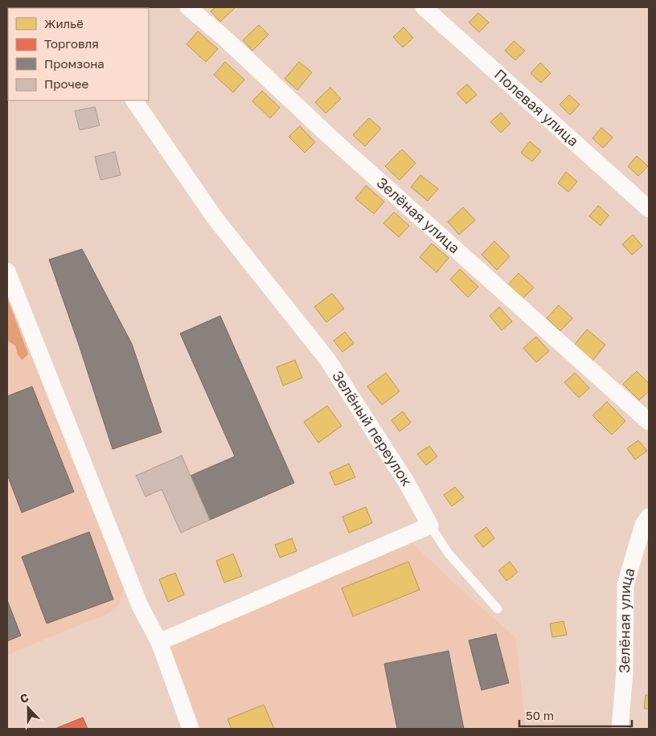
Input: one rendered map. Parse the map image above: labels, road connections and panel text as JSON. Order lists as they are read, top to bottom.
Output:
{
  "streets": {
    "street": ["Полевая улица", "Зелёная улица", "Зелёный переулок"]
  },
  "legend": [
    "Жильё",
    "Торговля",
    "Промзона",
    "Прочее"
  ],
  "scale_bar": "50 m",
  "north": "top"
}
